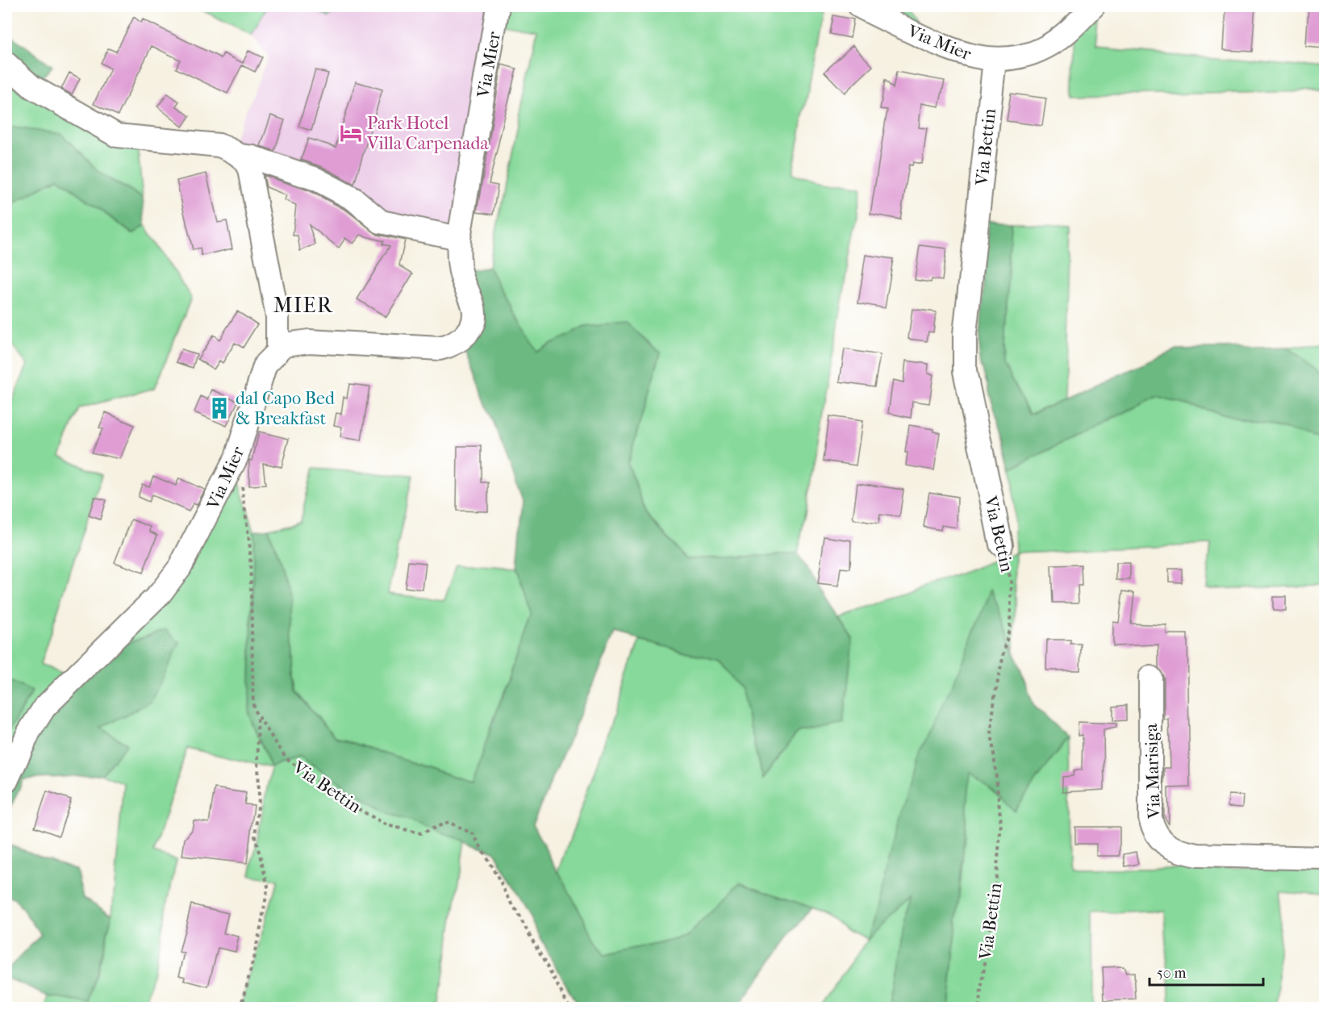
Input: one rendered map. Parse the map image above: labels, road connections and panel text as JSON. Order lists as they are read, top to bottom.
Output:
{
  "streets": {
    "street": ["Via Mier", "Via Bettin", "Via Marisiga"]
  },
  "crossings": [
    ["Via Mier", "Via Bettin"]
  ],
  "districts": ["MIER"],
  "places": {
    "hotel": ["Park Hotel Villa Carpenada"],
    "building": ["dal Capo Bed & Breakfast"]
  },
  "scale_bar": "50 m"
}
